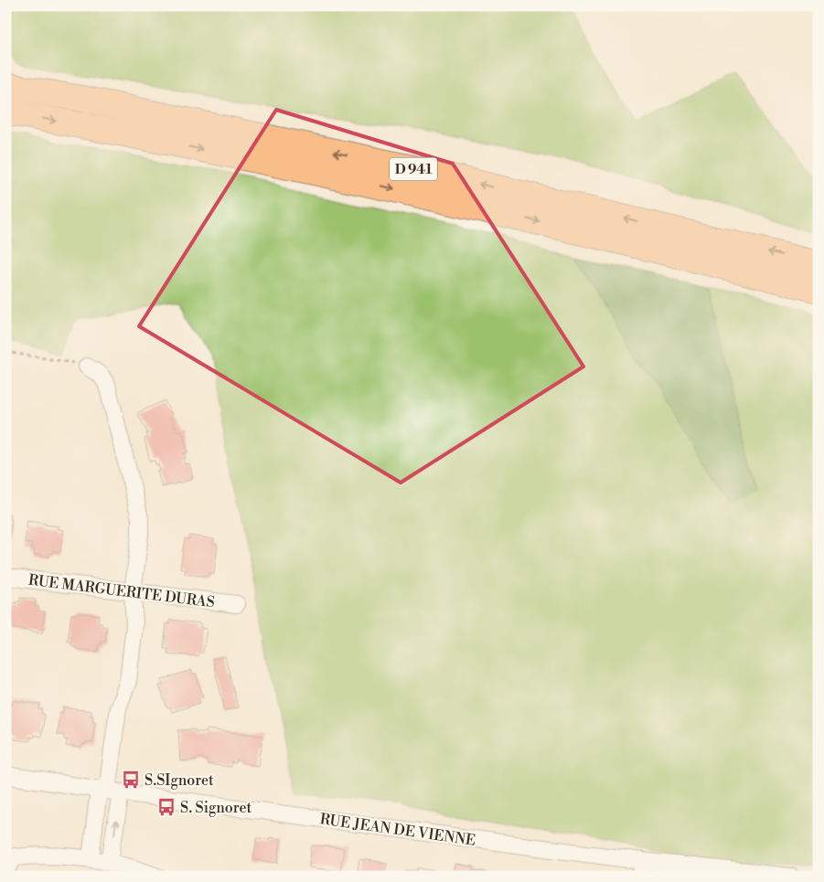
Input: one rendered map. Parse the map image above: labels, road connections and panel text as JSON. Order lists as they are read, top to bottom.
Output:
{
  "streets": {
    "highway": ["D 941"],
    "street": ["RUE MARGUERITE DURAS", "RUE JEAN DE VIENNE"]
  },
  "places": {
    "bus stop": ["S.SIgnoret", "S. Signoret"]
  }
}
